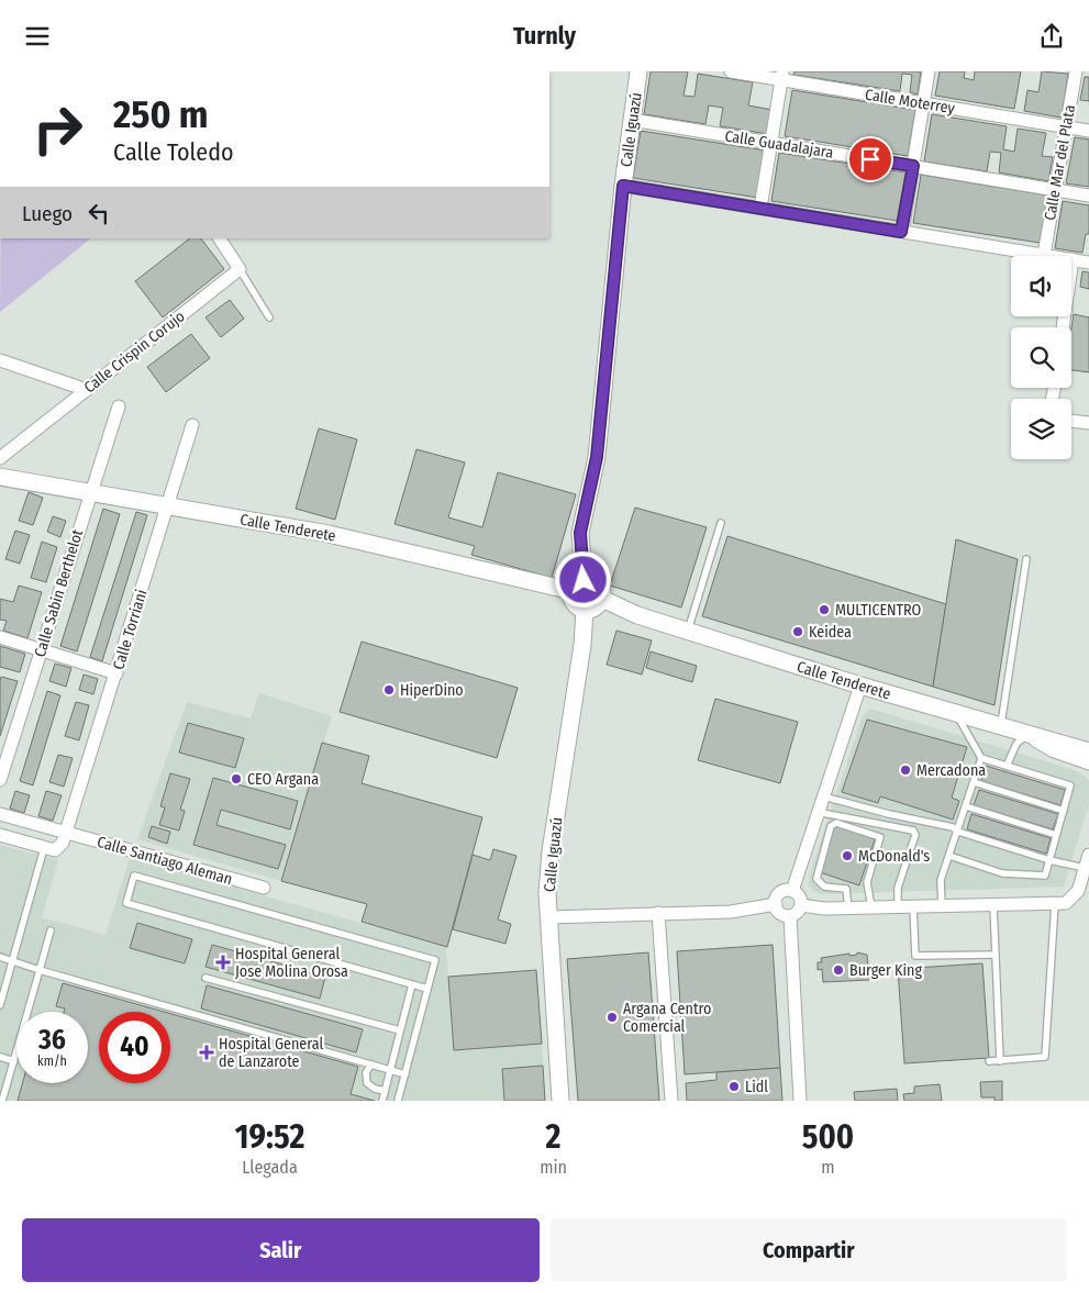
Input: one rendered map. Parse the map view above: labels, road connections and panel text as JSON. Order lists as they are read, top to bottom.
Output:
{
  "streets": {
    "street": [
      "Calle Moterrey",
      "Calle Iguazú",
      "Calle Guadalajara",
      "Calle Mar del Plata",
      "Calle Crispin Corujo",
      "Calle Tenderete",
      "Calle Sabin Berthelot",
      "Calle Torriani",
      "Calle Santiago Aleman"
    ]
  },
  "crossings": [
    ["Calle Moterrey", "Calle Mar del Plata"],
    ["Calle Iguazú", "Calle Guadalajara"],
    ["Calle Iguazú", "Calle Tenderete"],
    ["Calle Guadalajara", "Calle Mar del Plata"],
    ["Calle Tenderete", "Calle Sabin Berthelot"],
    ["Calle Tenderete", "Calle Torriani"],
    ["Calle Torriani", "Calle Santiago Aleman"]
  ],
  "places": {
    "other": [
      "MULTICENTRO",
      "Keidea",
      "HiperDino",
      "Mercadona",
      "CEO Argana",
      "McDonald's",
      "Burger King",
      "Argana Centro Comercial",
      "Lidl"
    ],
    "health": ["Hospital General Jose Molina Orosa", "Hospital General de Lanzarote"]
  },
  "page": {
    "header": "Turnly",
    "turn": ["250 m", "Calle Toledo"],
    "then": "Luego",
    "speed": "36 km/h",
    "limit": "40",
    "eta": [
      "19:52",
      "Llegada",
      "2",
      "min",
      "500",
      "m"
    ],
    "buttons": ["Salir", "Compartir"]
  }
}
